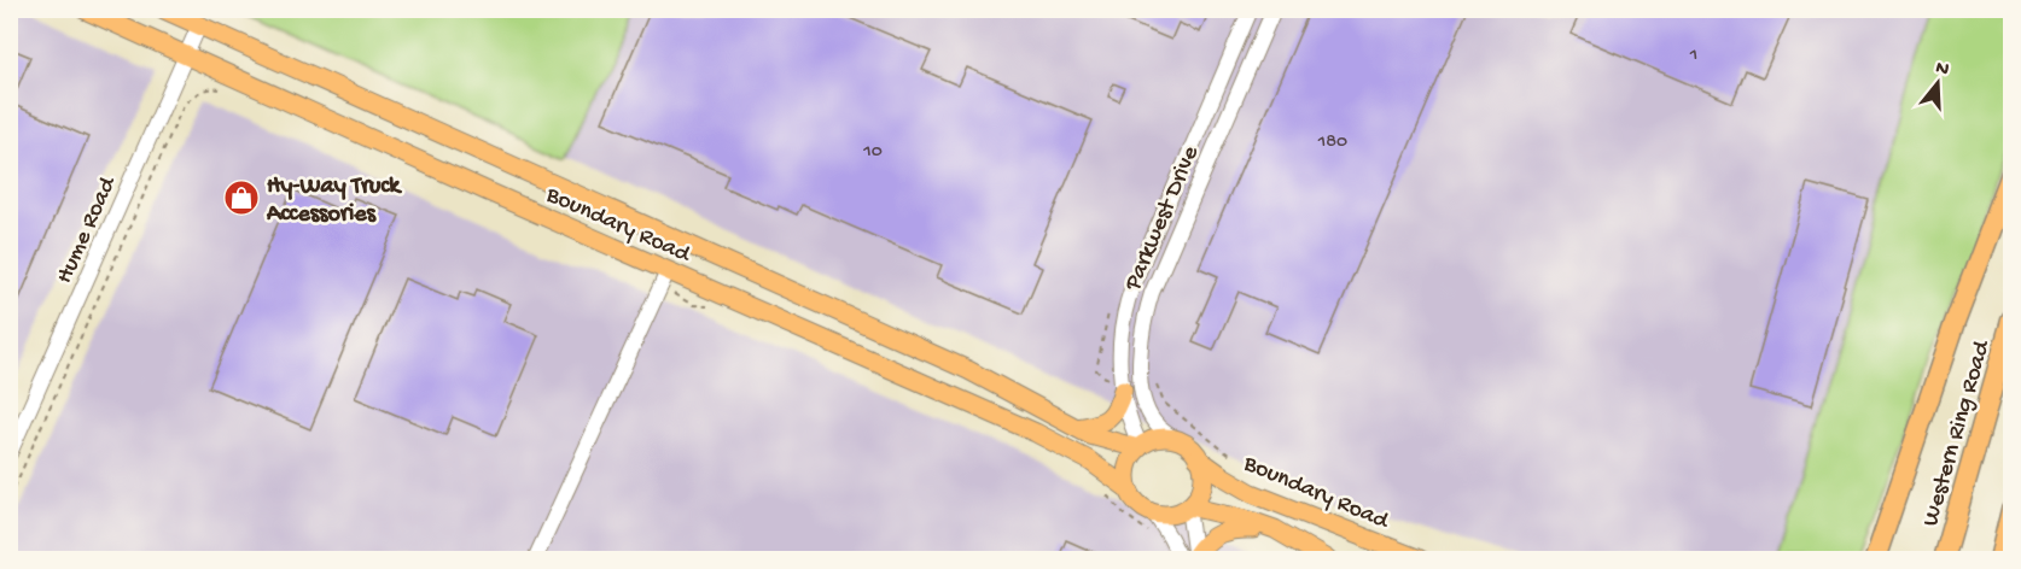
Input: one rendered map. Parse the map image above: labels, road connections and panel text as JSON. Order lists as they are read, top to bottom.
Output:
{
  "streets": {
    "highway": ["Western Ring Road"],
    "main road": ["Boundary Road"],
    "street": ["Parkwest Drive", "Hume Road"]
  },
  "crossings": [
    ["Parkwest Drive", "Boundary Road"],
    ["Boundary Road", "Hume Road"]
  ],
  "places": {
    "shop": ["Hy-Way Truck Accessories"]
  },
  "house_numbers": ["1", "180", "10"],
  "north": "top"
}
